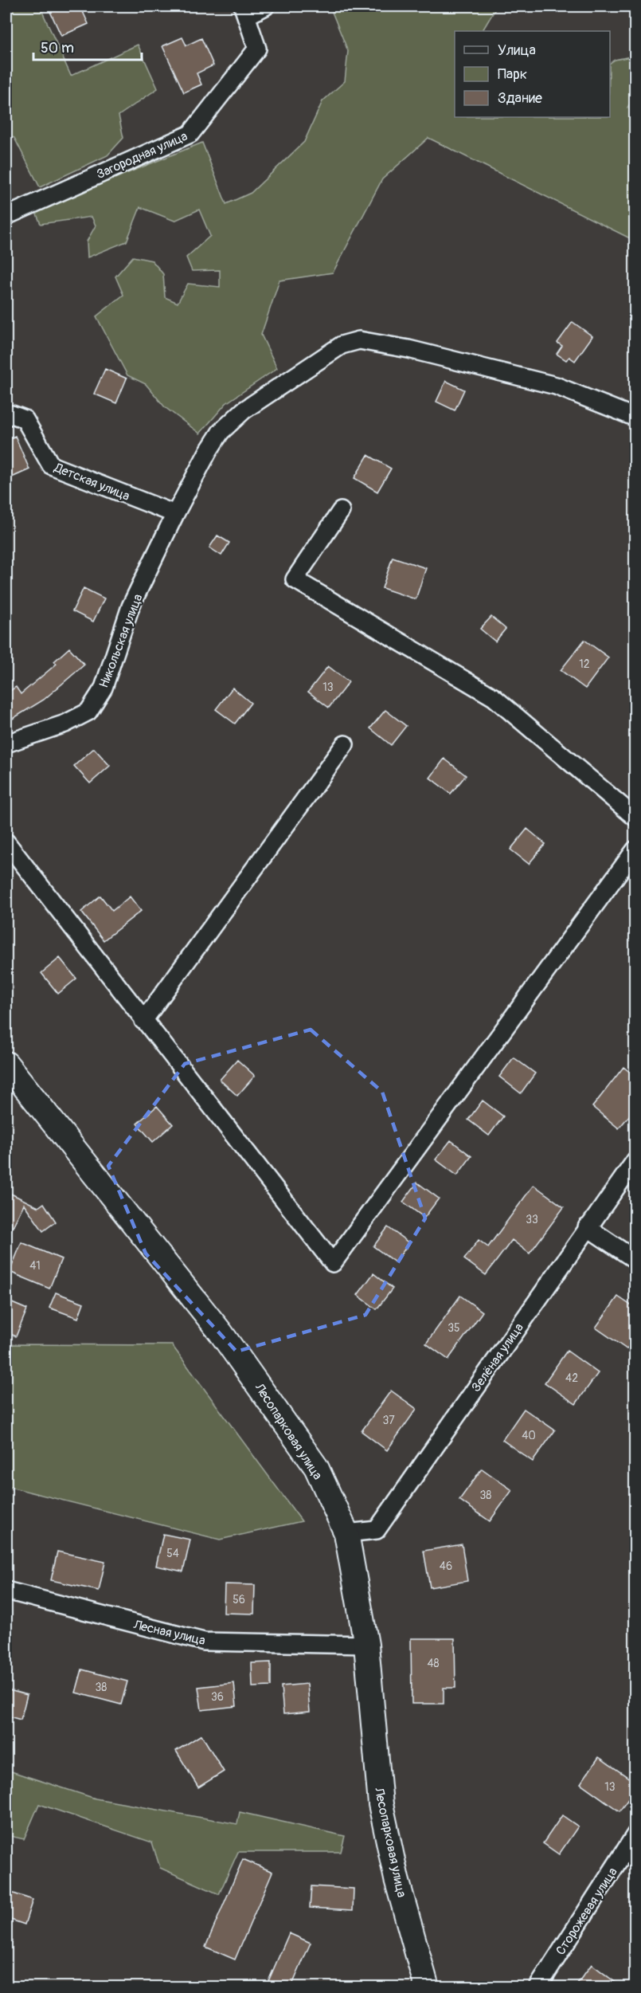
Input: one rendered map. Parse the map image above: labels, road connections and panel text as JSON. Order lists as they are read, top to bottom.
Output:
{
  "streets": {
    "street": [
      "Загородная улица",
      "Детская улица",
      "Никольская улица",
      "Зелёная улица",
      "Лесопарковая улица",
      "Лесная улица",
      "Сторожевая улица"
    ]
  },
  "crossings": [
    ["Детская улица", "Никольская улица"],
    ["Зелёная улица", "Лесопарковая улица"],
    ["Лесопарковая улица", "Лесная улица"]
  ],
  "house_numbers": [
    "12",
    "13",
    "33",
    "41",
    "35",
    "42",
    "37",
    "40",
    "38",
    "54",
    "46",
    "56",
    "48",
    "38",
    "36",
    "13"
  ],
  "legend": ["Улица", "Парк", "Здание"],
  "scale_bar": "50 m"
}
